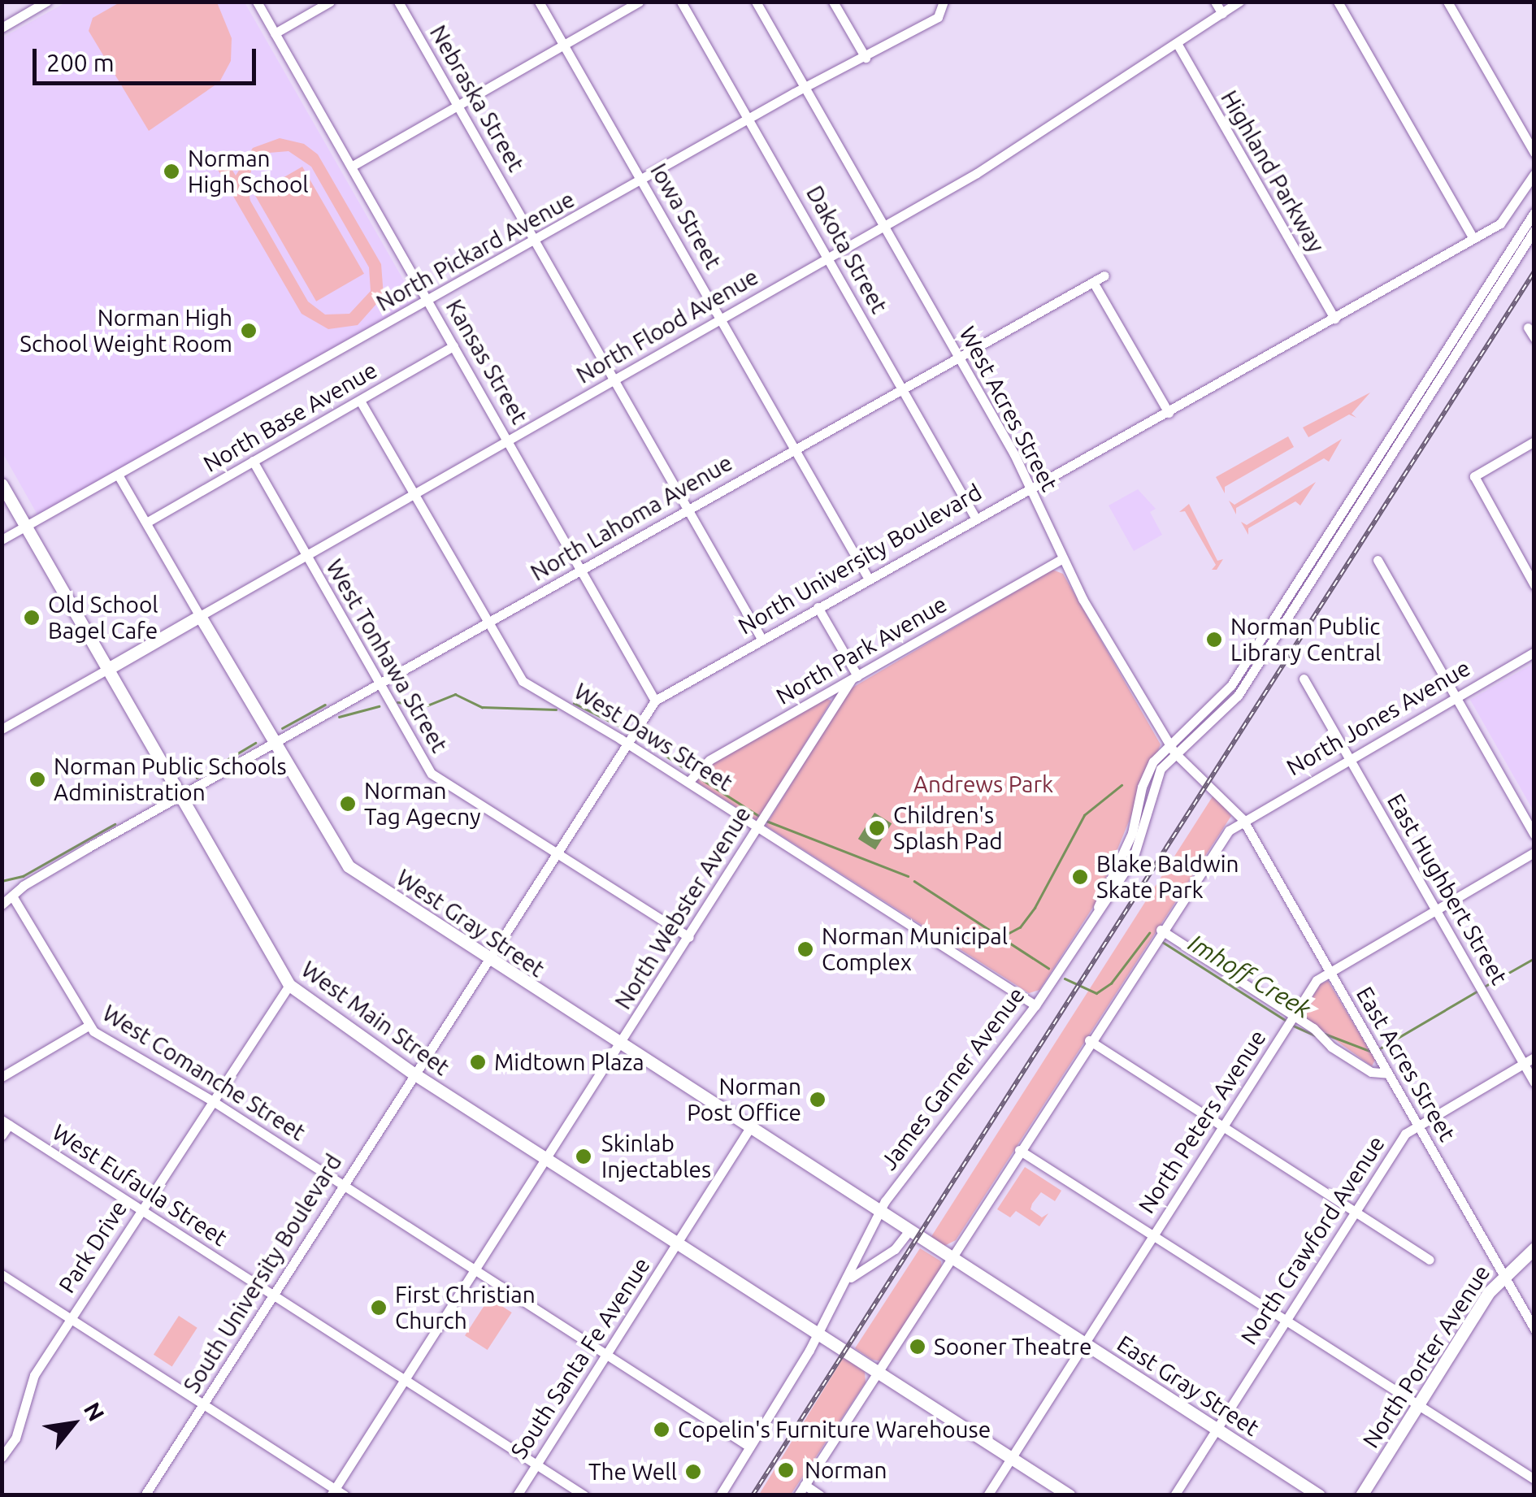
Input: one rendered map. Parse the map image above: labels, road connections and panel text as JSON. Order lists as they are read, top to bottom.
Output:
{
  "streets": {
    "main road": [
      "North Flood Avenue",
      "West Gray Street",
      "West Main Street",
      "North Porter Avenue",
      "East Gray Street"
    ],
    "street": [
      "Nebraska Street",
      "Highland Parkway",
      "Iowa Street",
      "Dakota Street",
      "North Pickard Avenue",
      "Kansas Street",
      "West Acres Street",
      "North Base Avenue",
      "North Lahoma Avenue",
      "North University Boulevard",
      "North Park Avenue",
      "West Tonhawa Street",
      "North Jones Avenue",
      "West Daws Street",
      "East Hughbert Street",
      "North Webster Avenue",
      "East Acres Street",
      "West Comanche Street",
      "James Garner Avenue",
      "North Peters Avenue",
      "West Eufaula Street",
      "North Crawford Avenue",
      "Park Drive",
      "South University Boulevard",
      "South Santa Fe Avenue"
    ]
  },
  "crossings": [
    ["Nebraska Street", "North Pickard Avenue"],
    ["Nebraska Street", "North Flood Avenue"],
    ["Nebraska Street", "North Lahoma Avenue"],
    ["Nebraska Street", "North University Boulevard"],
    ["Highland Parkway", "North Flood Avenue"],
    ["Highland Parkway", "North University Boulevard"],
    ["Iowa Street", "North Pickard Avenue"],
    ["Iowa Street", "North Flood Avenue"],
    ["Iowa Street", "North Lahoma Avenue"],
    ["Iowa Street", "North University Boulevard"],
    ["Dakota Street", "North Pickard Avenue"],
    ["Dakota Street", "North Flood Avenue"],
    ["Dakota Street", "North Lahoma Avenue"],
    ["Dakota Street", "North University Boulevard"],
    ["North Pickard Avenue", "Kansas Street"],
    ["North Pickard Avenue", "West Acres Street"],
    ["North Pickard Avenue", "West Gray Street"],
    ["North Pickard Avenue", "West Main Street"],
    ["North Flood Avenue", "Kansas Street"],
    ["North Flood Avenue", "West Acres Street"],
    ["North Flood Avenue", "West Tonhawa Street"],
    ["North Flood Avenue", "West Daws Street"],
    ["North Flood Avenue", "West Gray Street"],
    ["North Flood Avenue", "West Main Street"],
    ["Kansas Street", "North Base Avenue"],
    ["Kansas Street", "North Lahoma Avenue"],
    ["Kansas Street", "North University Boulevard"],
    ["West Acres Street", "North Lahoma Avenue"],
    ["West Acres Street", "North University Boulevard"],
    ["West Acres Street", "North Park Avenue"],
    ["West Acres Street", "North Jones Avenue"],
    ["West Acres Street", "East Acres Street"],
    ["West Acres Street", "James Garner Avenue"],
    ["North Base Avenue", "West Tonhawa Street"],
    ["North Base Avenue", "West Daws Street"],
    ["North Base Avenue", "West Gray Street"],
    ["North Lahoma Avenue", "West Tonhawa Street"],
    ["North Lahoma Avenue", "West Daws Street"],
    ["North Lahoma Avenue", "West Gray Street"],
    ["North Lahoma Avenue", "West Main Street"],
    ["North Lahoma Avenue", "West Comanche Street"],
    ["North University Boulevard", "West Tonhawa Street"],
    ["North University Boulevard", "West Daws Street"],
    ["North University Boulevard", "West Gray Street"],
    ["North University Boulevard", "West Main Street"],
    ["North University Boulevard", "South University Boulevard"],
    ["North Park Avenue", "West Daws Street"],
    ["North Park Avenue", "North Webster Avenue"],
    ["West Tonhawa Street", "North Webster Avenue"],
    ["North Jones Avenue", "East Hughbert Street"],
    ["North Jones Avenue", "West Gray Street"],
    ["North Jones Avenue", "West Main Street"],
    ["North Jones Avenue", "East Acres Street"],
    ["North Jones Avenue", "East Gray Street"],
    ["West Daws Street", "North Webster Avenue"],
    ["West Daws Street", "James Garner Avenue"],
    ["East Hughbert Street", "North Peters Avenue"],
    ["East Hughbert Street", "North Crawford Avenue"],
    ["North Webster Avenue", "West Gray Street"],
    ["North Webster Avenue", "West Main Street"],
    ["North Webster Avenue", "West Comanche Street"],
    ["North Webster Avenue", "West Eufaula Street"],
    ["West Gray Street", "James Garner Avenue"],
    ["West Gray Street", "South Santa Fe Avenue"],
    ["West Gray Street", "East Gray Street"],
    ["West Main Street", "James Garner Avenue"],
    ["West Main Street", "North Peters Avenue"],
    ["West Main Street", "Park Drive"],
    ["West Main Street", "South University Boulevard"],
    ["West Main Street", "South Santa Fe Avenue"],
    ["East Acres Street", "North Peters Avenue"],
    ["East Acres Street", "North Crawford Avenue"],
    ["East Acres Street", "North Porter Avenue"],
    ["West Comanche Street", "James Garner Avenue"],
    ["West Comanche Street", "Park Drive"],
    ["West Comanche Street", "South University Boulevard"],
    ["West Comanche Street", "South Santa Fe Avenue"],
    ["North Peters Avenue", "East Gray Street"],
    ["West Eufaula Street", "Park Drive"],
    ["West Eufaula Street", "South University Boulevard"],
    ["West Eufaula Street", "South Santa Fe Avenue"],
    ["North Crawford Avenue", "East Gray Street"]
  ],
  "water": ["Imhoff Creek"],
  "parks": ["Andrews Park"],
  "places": [
    "Norman High School",
    "Norman High School Weight Room",
    "Old School Bagel Cafe",
    "Norman Public Library Central",
    "Norman Public Schools Administration",
    "Norman Tag Agecny",
    "Children's Splash Pad",
    "Blake Baldwin Skate Park",
    "Norman Municipal Complex",
    "Midtown Plaza",
    "Norman Post Office",
    "Skinlab Injectables",
    "First Christian Church",
    "Sooner Theatre",
    "Copelin's Furniture Warehouse",
    "Norman",
    "The Well"
  ],
  "scale_bar": "200 m",
  "north": "top right"
}
